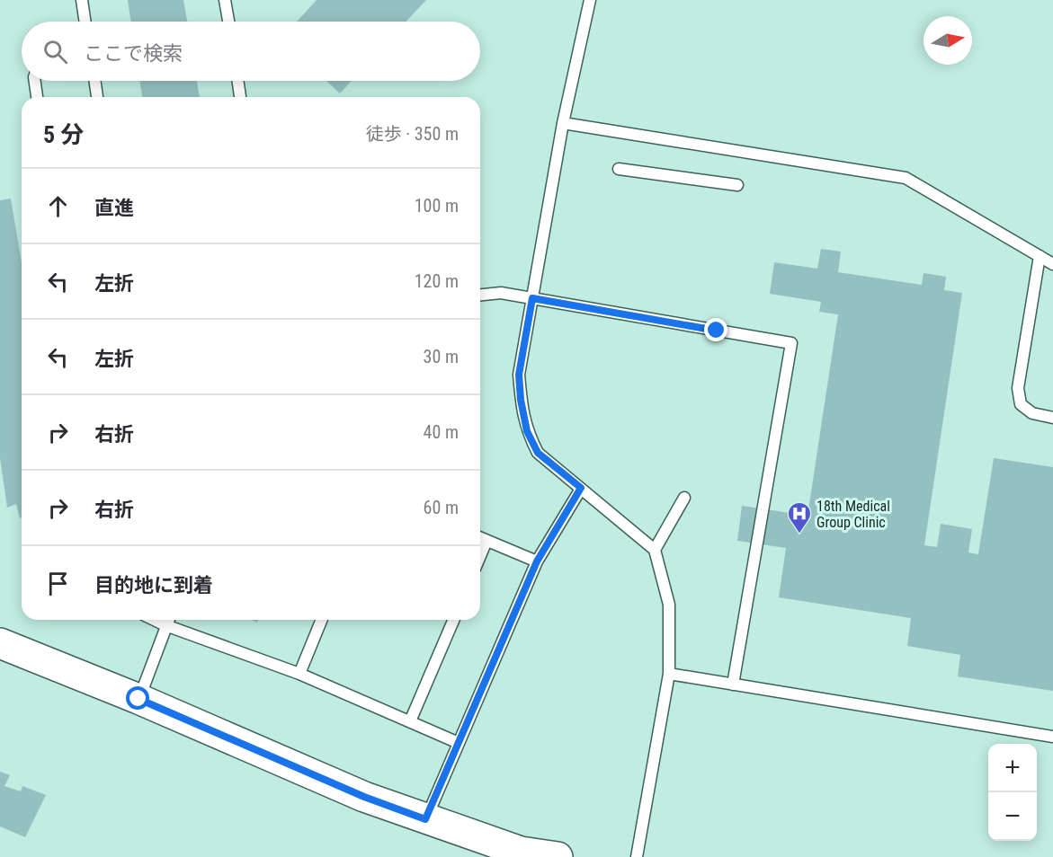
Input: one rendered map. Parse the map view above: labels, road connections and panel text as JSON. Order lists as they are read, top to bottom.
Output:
{
  "places": {
    "hospital": ["18th Medical Group Clinic"]
  },
  "north": "right",
  "page": {
    "search": "ここで検索",
    "heading": ["5 分", "徒歩 · 350 m"],
    "list": [
      ["直進", "100 m"],
      ["左折", "120 m"],
      ["左折", "30 m"],
      ["右折", "40 m"],
      ["右折", "60 m"],
      "目的地に到着"
    ],
    "map_buttons": ["+", "−"]
  }
}
